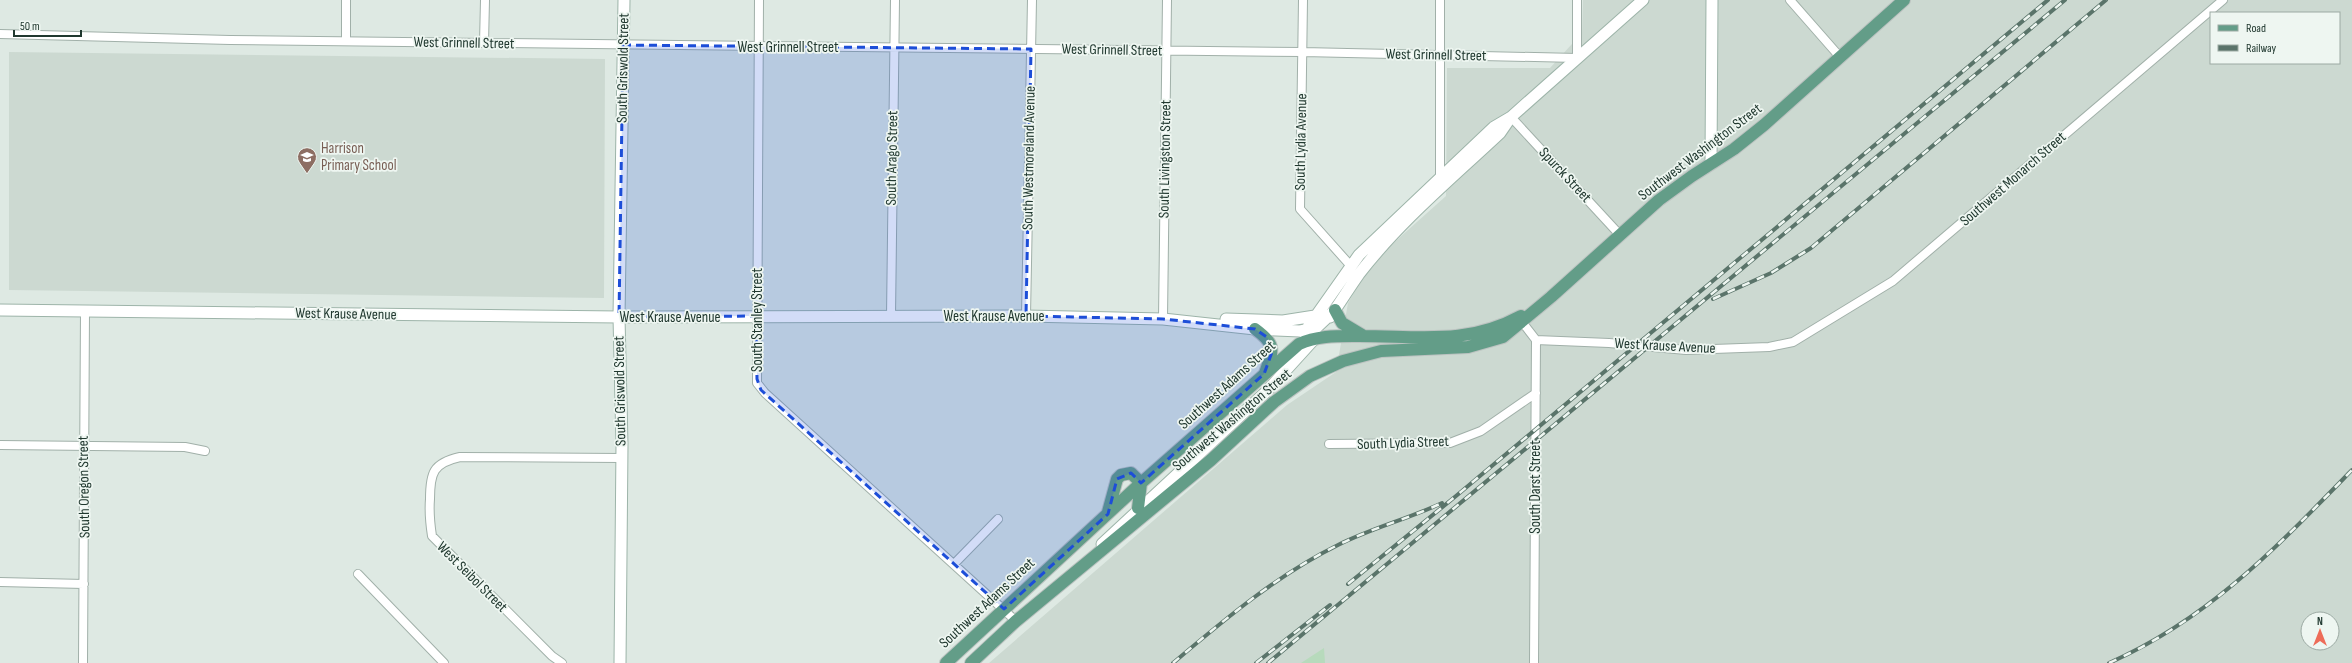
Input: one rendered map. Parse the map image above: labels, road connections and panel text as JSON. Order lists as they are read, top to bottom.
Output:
{
  "streets": {
    "main road": ["Southwest Washington Street", "Southwest Adams Street"],
    "street": [
      "West Grinnell Street",
      "South Griswold Street",
      "South Lydia Avenue",
      "South Arago Street",
      "South Westmoreland Avenue",
      "South Livingston Street",
      "Spurck Street",
      "Southwest Monarch Street",
      "West Krause Avenue",
      "South Stanley Street",
      "South Lydia Street",
      "South Oregon Street",
      "South Darst Street",
      "West Seibol Street"
    ]
  },
  "crossings": [
    ["West Grinnell Street", "South Griswold Street"],
    ["West Grinnell Street", "South Lydia Avenue"],
    ["West Grinnell Street", "South Arago Street"],
    ["West Grinnell Street", "South Westmoreland Avenue"],
    ["West Grinnell Street", "South Livingston Street"],
    ["West Grinnell Street", "South Stanley Street"],
    ["West Grinnell Street", "Southwest Adams Street"],
    ["South Griswold Street", "West Krause Avenue"],
    ["South Griswold Street", "West Seibol Street"],
    ["South Lydia Avenue", "Southwest Adams Street"],
    ["Southwest Washington Street", "Spurck Street"],
    ["Southwest Washington Street", "West Krause Avenue"],
    ["Southwest Washington Street", "Southwest Adams Street"],
    ["South Arago Street", "West Krause Avenue"],
    ["South Westmoreland Avenue", "West Krause Avenue"],
    ["South Livingston Street", "West Krause Avenue"],
    ["Spurck Street", "Southwest Adams Street"],
    ["Southwest Monarch Street", "West Krause Avenue"],
    ["West Krause Avenue", "South Stanley Street"],
    ["West Krause Avenue", "Southwest Adams Street"],
    ["West Krause Avenue", "South Oregon Street"],
    ["West Krause Avenue", "South Darst Street"],
    ["South Stanley Street", "Southwest Adams Street"],
    ["South Lydia Street", "South Darst Street"]
  ],
  "places": {
    "school or university": ["Harrison Primary School"]
  },
  "legend": ["Road", "Railway"],
  "scale_bar": "50 m",
  "north": "top"
}
